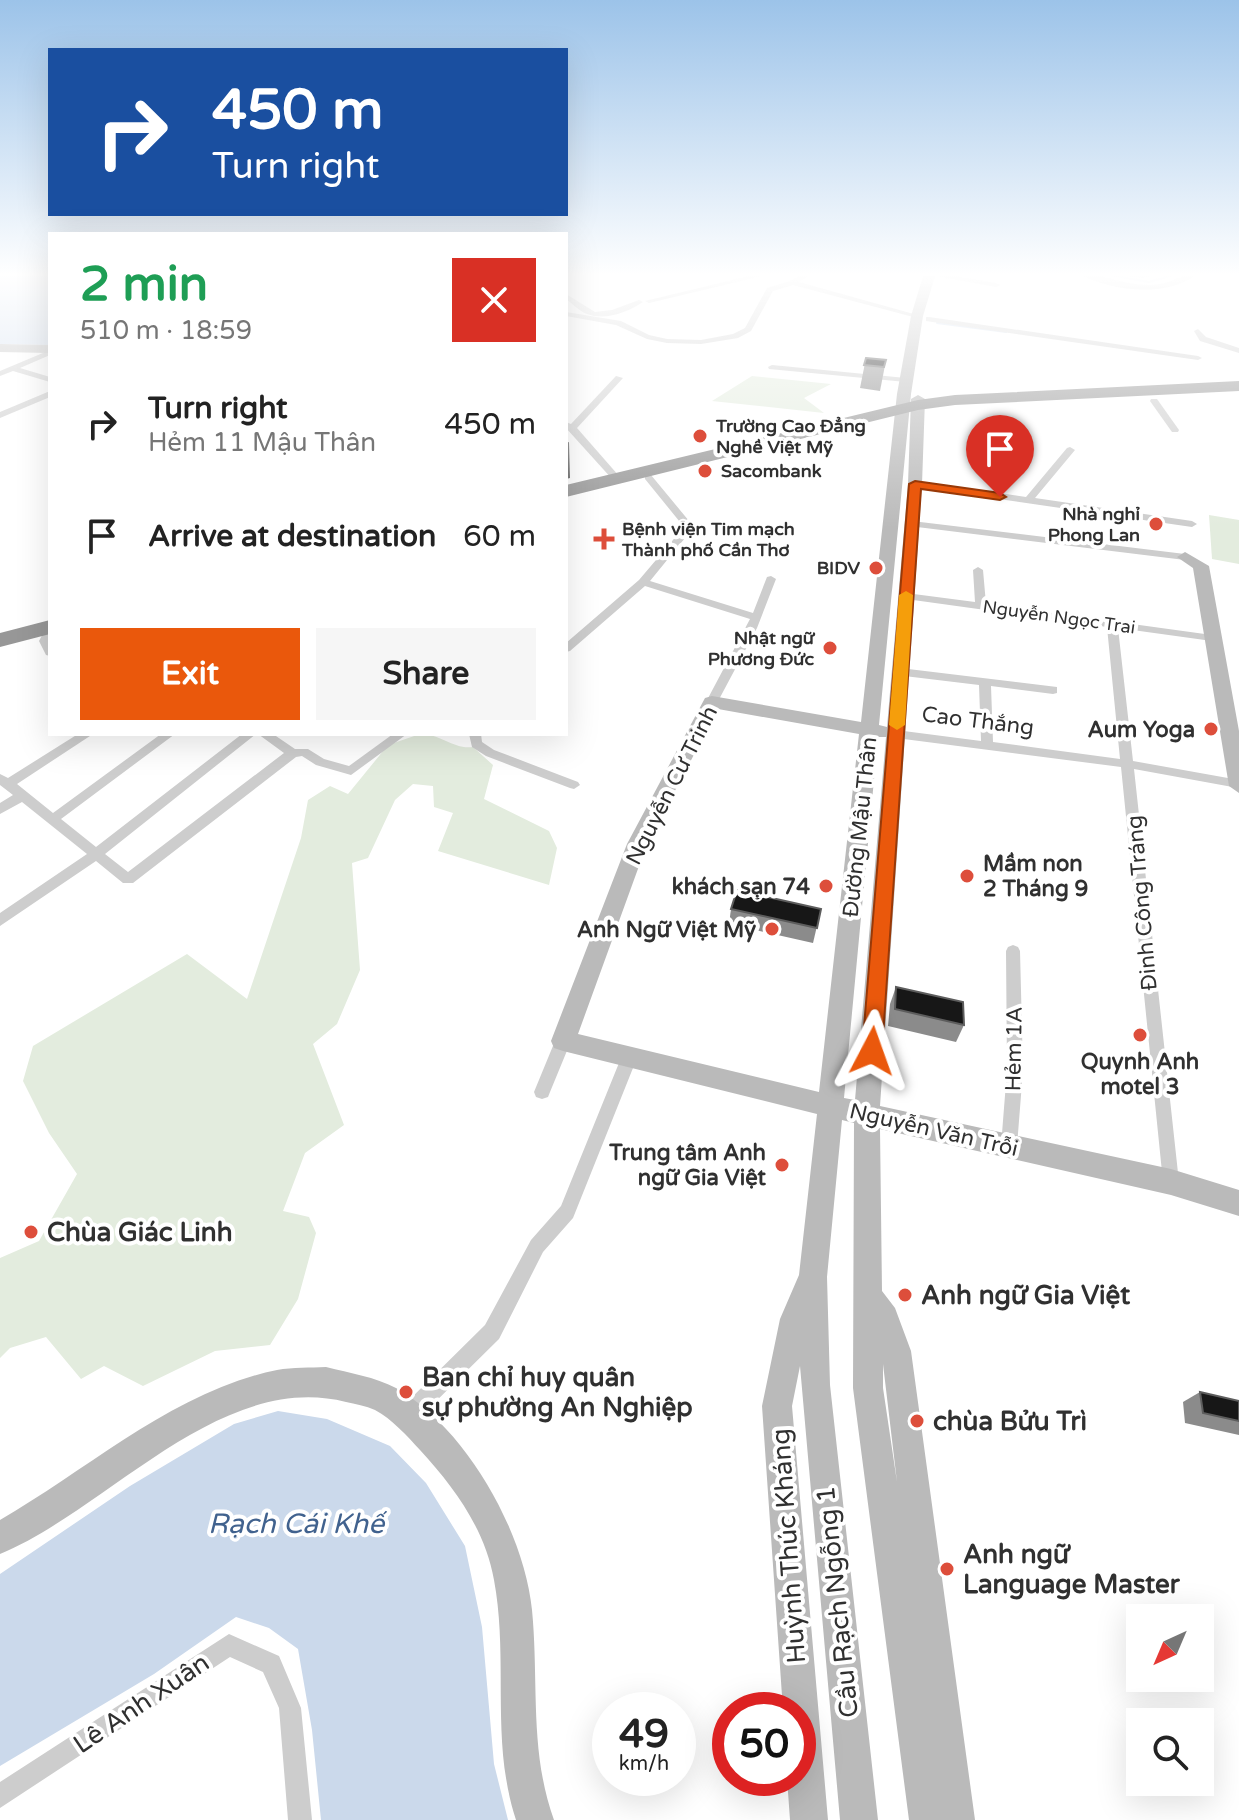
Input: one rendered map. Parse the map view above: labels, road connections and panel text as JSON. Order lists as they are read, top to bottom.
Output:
{
  "streets": {
    "main road": [
      "Cao Thắng",
      "Nguyễn Cư Trinh",
      "Đường Mậu Thân",
      "Nguyễn Văn Trỗi",
      "Huỳnh Thúc Kháng",
      "Cầu Rạch Ngỗng 1"
    ],
    "street": [
      "Nguyễn Ngọc Trai",
      "Đinh Công Tráng",
      "Hẻm 1A",
      "Lê Anh Xuân"
    ]
  },
  "crossings": [
    ["Nguyễn Ngọc Trai", "Đường Mậu Thân"],
    ["Nguyễn Ngọc Trai", "Đinh Công Tráng"],
    ["Cao Thắng", "Nguyễn Cư Trinh"],
    ["Cao Thắng", "Đường Mậu Thân"],
    ["Cao Thắng", "Đinh Công Tráng"],
    ["Đường Mậu Thân", "Nguyễn Văn Trỗi"],
    ["Đường Mậu Thân", "Huỳnh Thúc Kháng"],
    ["Đường Mậu Thân", "Cầu Rạch Ngỗng 1"],
    ["Đinh Công Tráng", "Nguyễn Văn Trỗi"],
    ["Hẻm 1A", "Nguyễn Văn Trỗi"]
  ],
  "water": ["Rạch Cái Khế"],
  "places": {
    "other": [
      "Trường Cao Đẳng Nghề Việt Mỹ",
      "Sacombank",
      "Nhà nghỉ Phong Lan",
      "BIDV",
      "Nhật ngữ Phương Đức",
      "Aum Yoga",
      "Mầm non 2 Tháng 9",
      "khách sạn 74",
      "Anh Ngữ Việt Mỹ",
      "Quynh Anh motel 3",
      "Trung tâm Anh ngữ Gia Việt",
      "Chùa Giác Linh",
      "Anh ngữ Gia Việt",
      "Ban chỉ huy quân sự phường An Nghiệp",
      "chùa Bửu Trì",
      "Anh ngữ Language Master"
    ],
    "health": ["Bệnh viện Tim mạch Thành phố Cần Thơ"]
  },
  "north": "bottom left",
  "page": {
    "turn": ["450 m", "Turn right"],
    "heading": ["2 min", "510 m · 18:59"],
    "list": [
      {
        "name": "Turn right",
        "note": "Hẻm 11 Mậu Thân",
        "value": "450 m"
      },
      {
        "name": "Arrive at destination",
        "value": "60 m"
      }
    ],
    "buttons": ["Exit", "Share"],
    "speed": "49 km/h",
    "limit": "50"
  }
}
